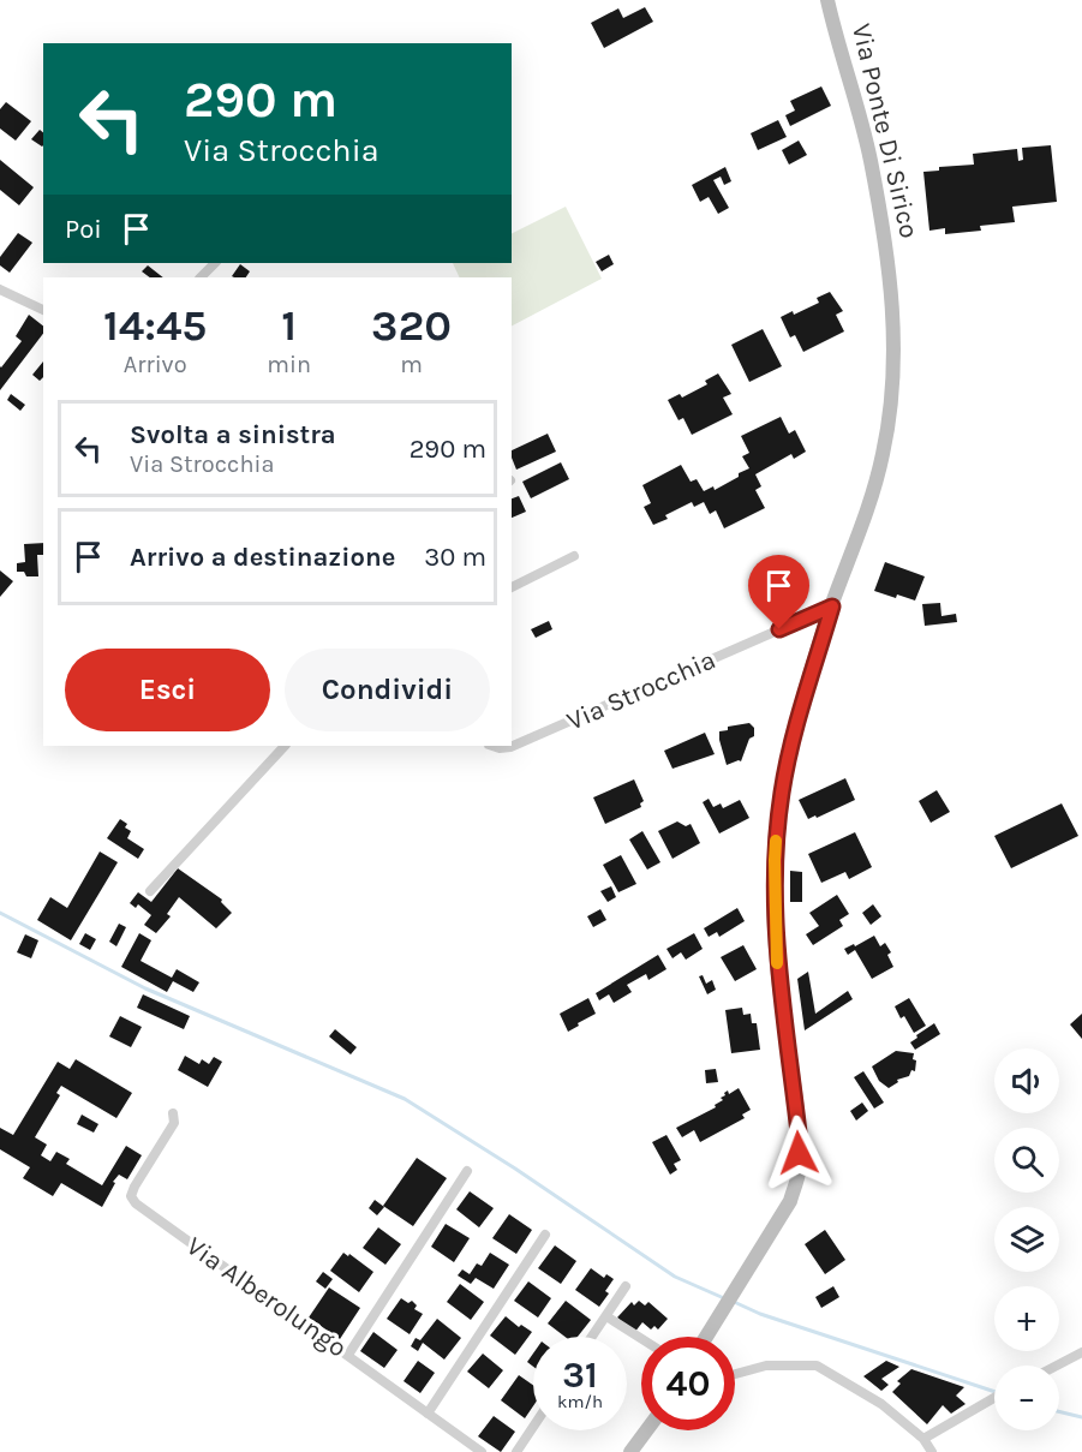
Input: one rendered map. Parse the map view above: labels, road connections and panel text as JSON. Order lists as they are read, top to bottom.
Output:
{
  "streets": {
    "street": ["Via Ponte Di Sirico", "Via Strocchia", "Via Alberolungo"]
  },
  "crossings": [
    ["Via Ponte Di Sirico", "Via Strocchia"]
  ],
  "page": {
    "turn": ["290 m", "Via Strocchia"],
    "then": "Poi",
    "eta": [
      "14:45",
      "Arrivo",
      "1",
      "min",
      "320",
      "m"
    ],
    "list": [
      {
        "name": "Svolta a sinistra",
        "note": "Via Strocchia",
        "value": "290 m"
      },
      {
        "name": "Arrivo a destinazione",
        "value": "30 m"
      }
    ],
    "buttons": ["Esci", "Condividi"],
    "map_buttons": ["+", "−"],
    "speed": "31 km/h",
    "limit": "40"
  }
}
